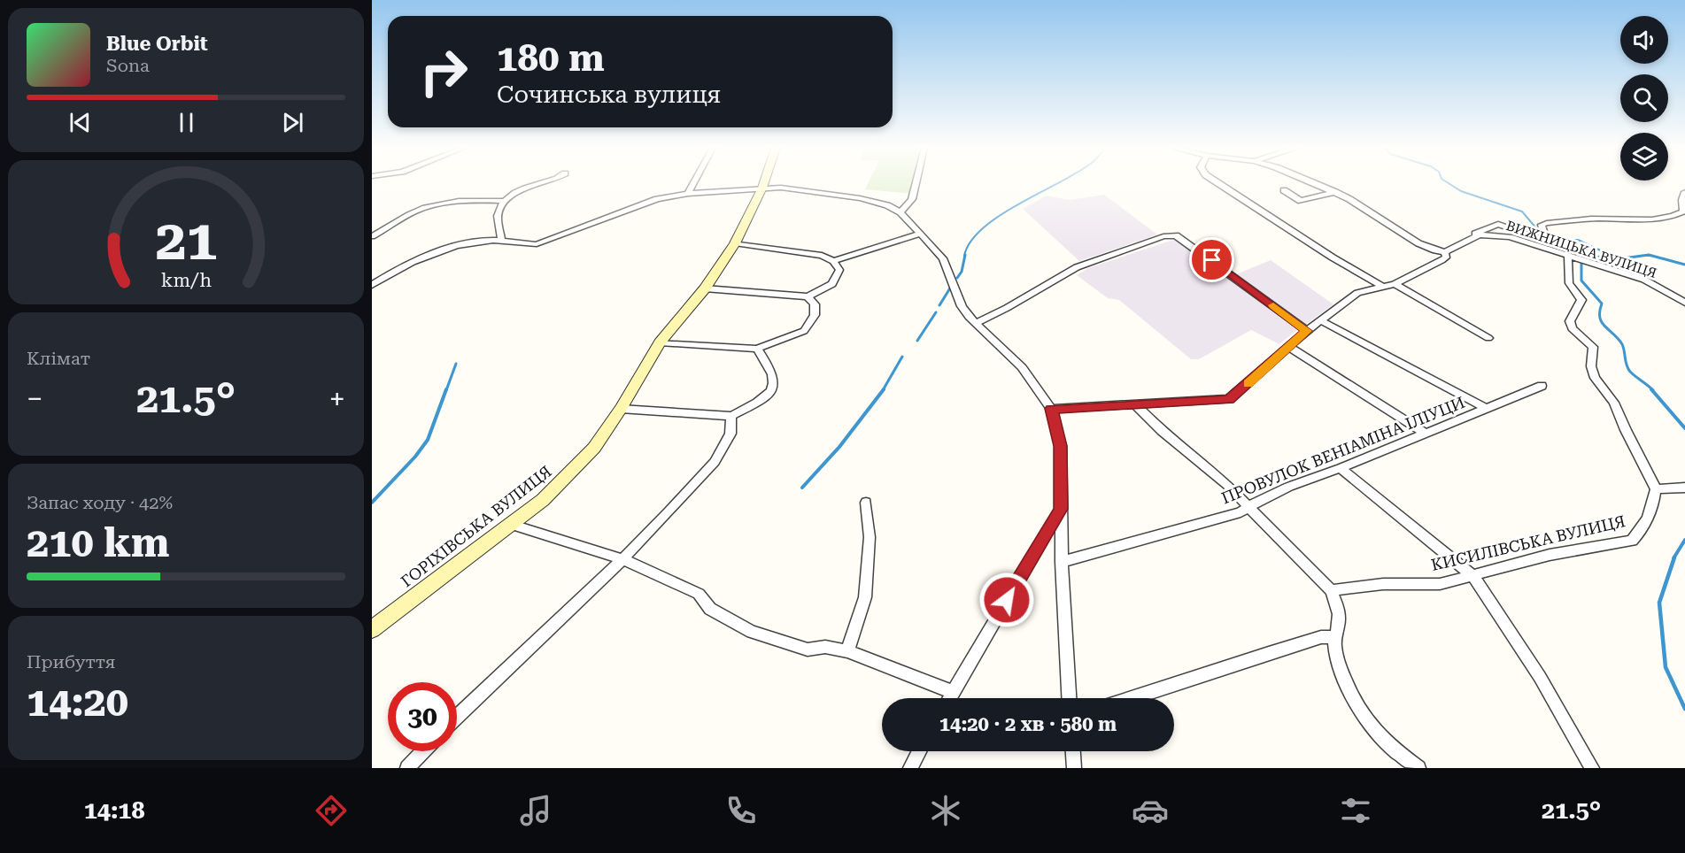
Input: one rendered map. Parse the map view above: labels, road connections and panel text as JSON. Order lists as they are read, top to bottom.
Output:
{
  "streets": {
    "street": [
      "ВИЖНИЦЬКА ВУЛИЦЯ",
      "ПРОВУЛОК ВЕНІАМІНА ІЛІУЦИ",
      "ГОРІХІВСЬКА ВУЛИЦЯ",
      "КИСИЛІВСЬКА ВУЛИЦЯ"
    ]
  },
  "page": {
    "turn": ["180 m", "Сочинська вулиця"],
    "song": ["Blue Orbit", "Sona"],
    "tile": [
      "Клімат",
      ["Запас ходу · 42%", "210 km"],
      ["Прибуття", "14:20"]
    ],
    "heat": ["−", "21.5°", "+"],
    "limit": "30",
    "trip": "14:20 · 2 хв · 580 m",
    "tabs": ["14:18", "21.5°"],
    "gauge": ["21", "km/h"]
  }
}
